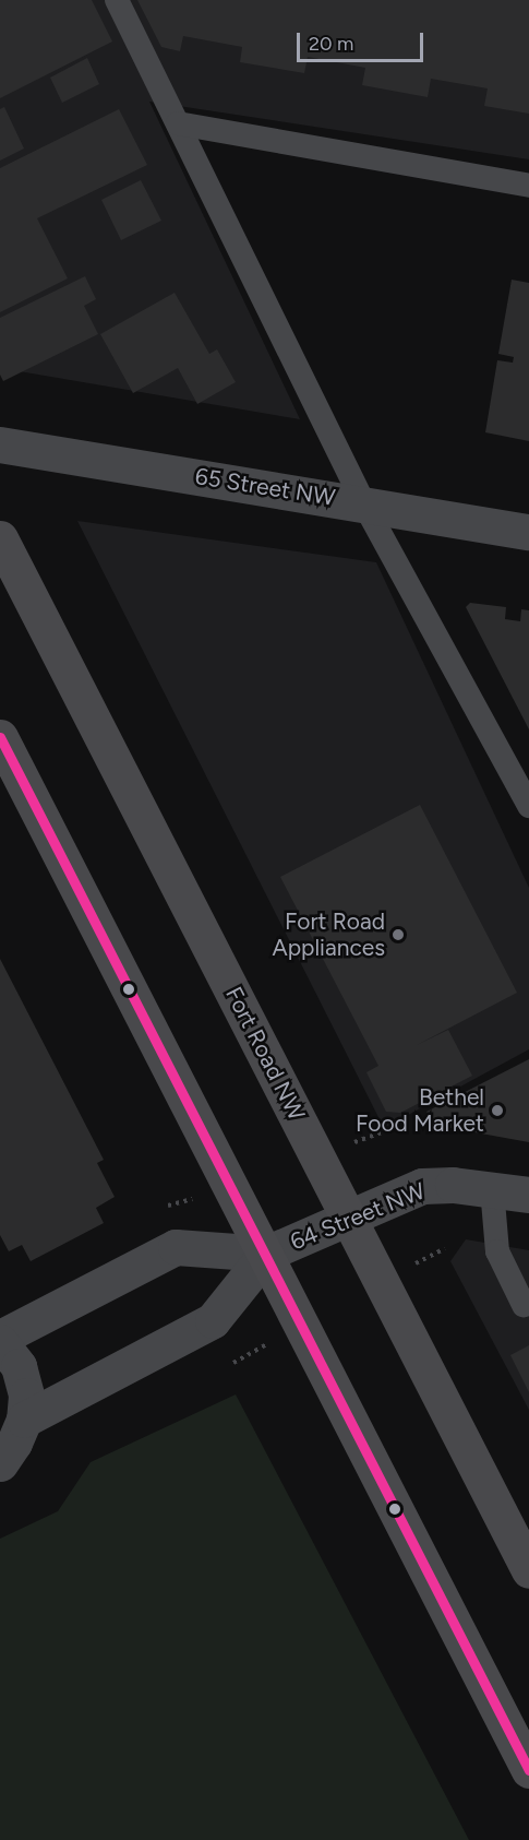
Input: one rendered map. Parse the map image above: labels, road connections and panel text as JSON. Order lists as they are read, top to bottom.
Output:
{
  "streets": {
    "main road": ["Fort Road NW"],
    "street": ["65 Street NW", "64 Street NW"]
  },
  "crossings": [
    ["Fort Road NW", "64 Street NW"]
  ],
  "places": ["Fort Road Appliances", "Bethel Food Market"],
  "scale_bar": "20 m"
}
